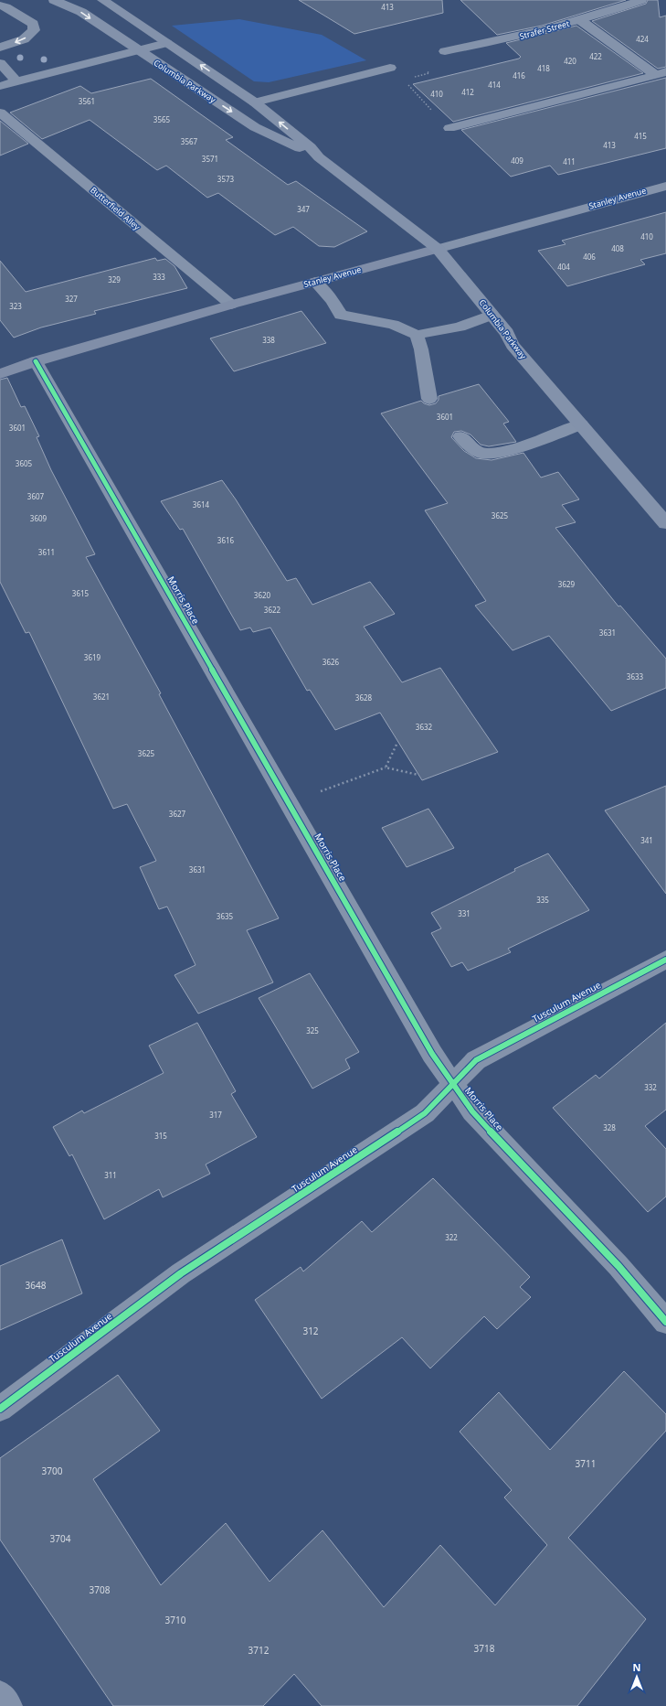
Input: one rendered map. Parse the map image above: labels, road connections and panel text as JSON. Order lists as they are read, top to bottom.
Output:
{
  "streets": {
    "main road": ["Columbia Parkway"],
    "street": [
      "Strafer Street",
      "Stanley Avenue",
      "Butterfield Alley",
      "Morris Place",
      "Tusculum Avenue"
    ]
  },
  "crossings": [
    ["Columbia Parkway", "Stanley Avenue"],
    ["Stanley Avenue", "Butterfield Alley"],
    ["Stanley Avenue", "Morris Place"],
    ["Morris Place", "Tusculum Avenue"]
  ],
  "house_numbers": [
    "413",
    "424",
    "422",
    "420",
    "418",
    "416",
    "414",
    "412",
    "410",
    "3561",
    "3565",
    "415",
    "3567",
    "413",
    "3571",
    "409",
    "411",
    "3573",
    "347",
    "410",
    "408",
    "406",
    "404",
    "333",
    "329",
    "327",
    "323",
    "338",
    "3601",
    "3601",
    "3605",
    "3607",
    "3614",
    "3625",
    "3609",
    "3616",
    "3611",
    "3629",
    "3615",
    "3620",
    "3622",
    "3631",
    "3619",
    "3626",
    "3633",
    "3621",
    "3628",
    "3632",
    "3625",
    "3627",
    "341",
    "3631",
    "335",
    "331",
    "3635",
    "325",
    "332",
    "317",
    "328",
    "315",
    "311",
    "322",
    "3648",
    "312",
    "3711",
    "3700",
    "3704",
    "3708",
    "3710",
    "3718",
    "3712"
  ],
  "north": "top"
}
